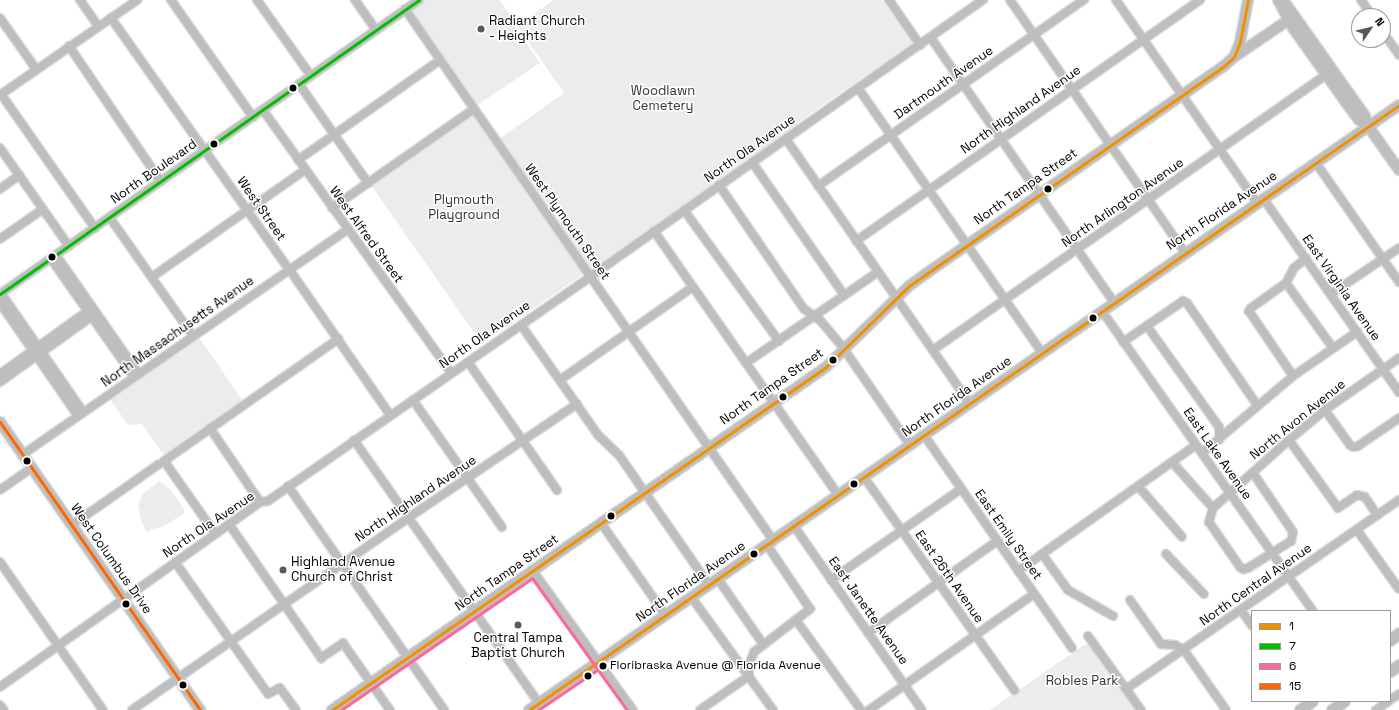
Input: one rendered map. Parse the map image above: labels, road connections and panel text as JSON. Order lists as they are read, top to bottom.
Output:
{
  "streets": {
    "main road": ["North Tampa Street", "North Florida Avenue", "West Columbus Drive"],
    "street": [
      "Dartmouth Avenue",
      "North Highland Avenue",
      "North Ola Avenue",
      "North Boulevard",
      "North Arlington Avenue",
      "West Street",
      "West Plymouth Street",
      "West Alfred Street",
      "East Virginia Avenue",
      "North Massachusetts Avenue",
      "North Avon Avenue",
      "East Lake Avenue",
      "East Emily Street",
      "East 26th Avenue",
      "North Central Avenue",
      "East Janette Avenue"
    ]
  },
  "crossings": [
    ["North Highland Avenue", "East Virginia Avenue"],
    ["North Highland Avenue", "West Columbus Drive"],
    ["North Ola Avenue", "West Street"],
    ["North Ola Avenue", "West Plymouth Street"],
    ["North Ola Avenue", "West Alfred Street"],
    ["North Ola Avenue", "West Columbus Drive"],
    ["North Boulevard", "West Street"],
    ["North Boulevard", "West Plymouth Street"],
    ["North Boulevard", "West Alfred Street"],
    ["North Tampa Street", "West Plymouth Street"],
    ["North Tampa Street", "East Virginia Avenue"],
    ["North Arlington Avenue", "East Virginia Avenue"],
    ["West Street", "North Massachusetts Avenue"],
    ["North Florida Avenue", "West Plymouth Street"],
    ["North Florida Avenue", "East Virginia Avenue"],
    ["North Florida Avenue", "East Lake Avenue"],
    ["North Florida Avenue", "East Emily Street"],
    ["North Florida Avenue", "East 26th Avenue"],
    ["North Florida Avenue", "East Janette Avenue"],
    ["West Alfred Street", "North Massachusetts Avenue"],
    ["East Virginia Avenue", "North Avon Avenue"],
    ["North Massachusetts Avenue", "West Columbus Drive"],
    ["North Avon Avenue", "East Lake Avenue"],
    ["East Lake Avenue", "North Central Avenue"]
  ],
  "parks": ["Woodlawn Cemetery", "Plymouth Playground", "Robles Park"],
  "places": [
    "Radiant Church - Heights",
    "Highland Avenue Church of Christ",
    "Central Tampa Baptist Church",
    "Floribraska Avenue @ Florida Avenue"
  ],
  "lines": [
    "transit line 1",
    "transit line 7",
    "transit line 15",
    "transit line 6"
  ],
  "legend": [
    "1",
    "7",
    "6",
    "15"
  ],
  "north": "top right"
}
